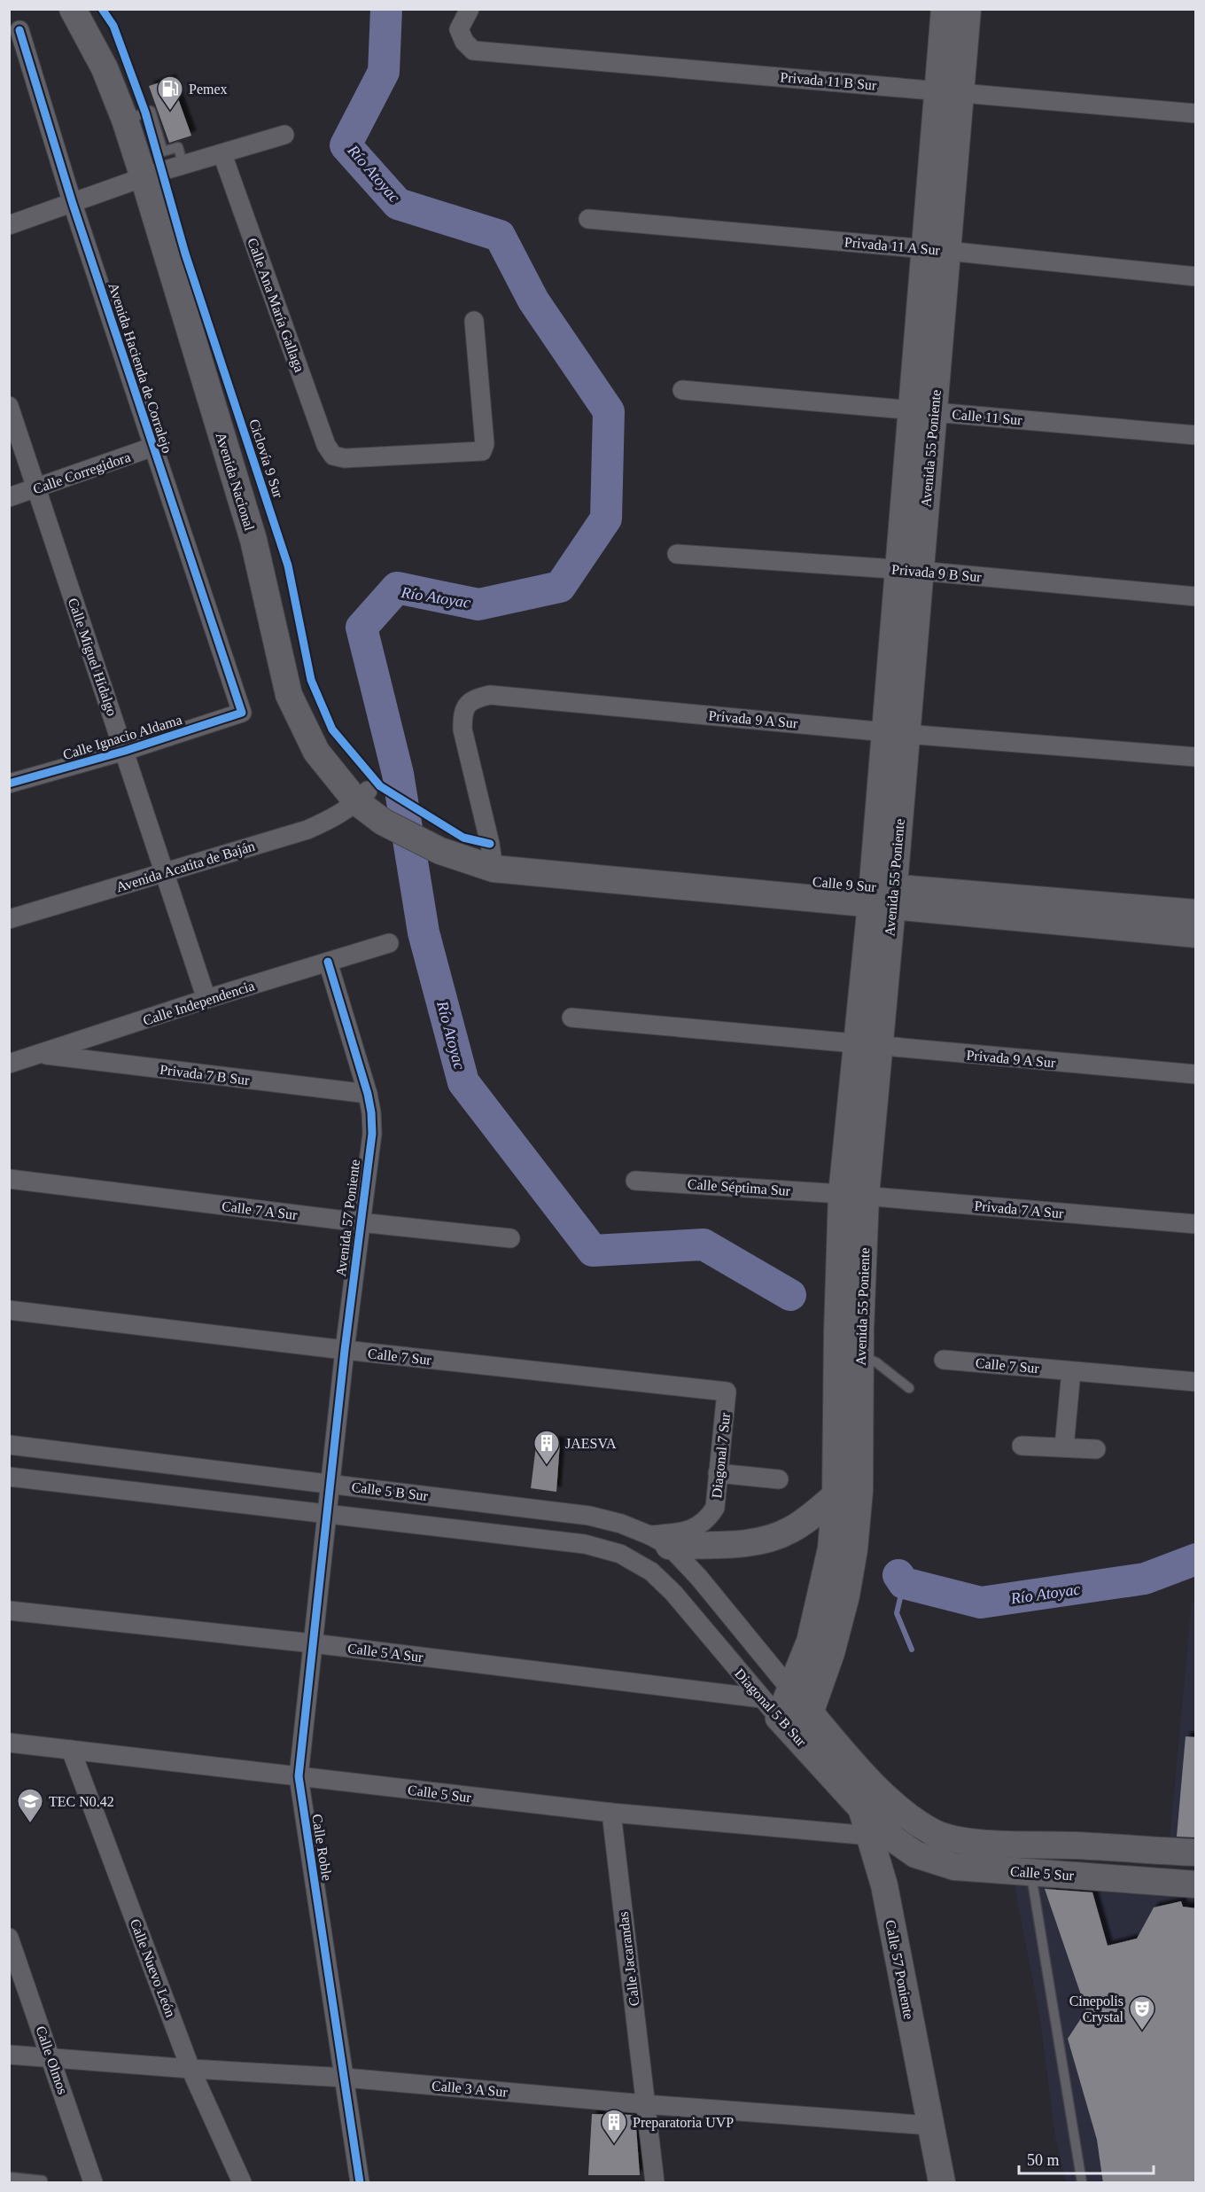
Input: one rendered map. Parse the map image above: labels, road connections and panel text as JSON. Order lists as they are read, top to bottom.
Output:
{
  "streets": {
    "main road": [
      "Avenida 55 Poniente",
      "Avenida Nacional",
      "Calle 9 Sur",
      "Diagonal 5 B Sur",
      "Calle 5 Sur",
      "Calle 57 Poniente"
    ],
    "street": [
      "Privada 11 B Sur",
      "Privada 11 A Sur",
      "Calle Ana María Gallaga",
      "Avenida Hacienda de Corralejo",
      "Calle 11 Sur",
      "Calle Corregidora",
      "Privada 9 B Sur",
      "Calle Miguel Hidalgo",
      "Privada 9 A Sur",
      "Calle Ignacio Aldama",
      "Avenida Acatita de Baján",
      "Calle Independencia",
      "Privada 7 B Sur",
      "Calle Séptima Sur",
      "Privada 7 A Sur",
      "Calle 7 A Sur",
      "Avenida 57 Poniente",
      "Calle 7 Sur",
      "Diagonal 7 Sur",
      "Calle 5 B Sur",
      "Calle 5 A Sur",
      "Calle Roble",
      "Calle Jacarandas",
      "Calle Nuevo León",
      "Calle Olmos",
      "Calle 3 A Sur"
    ],
    "cycle path": ["Ciclovía 9 Sur"]
  },
  "crossings": [
    ["Privada 11 B Sur", "Avenida 55 Poniente"],
    ["Privada 11 A Sur", "Avenida 55 Poniente"],
    ["Avenida Hacienda de Corralejo", "Calle Corregidora"],
    ["Avenida Hacienda de Corralejo", "Calle Ignacio Aldama"],
    ["Calle 11 Sur", "Avenida 55 Poniente"],
    ["Avenida 55 Poniente", "Privada 9 B Sur"],
    ["Avenida 55 Poniente", "Privada 9 A Sur"],
    ["Avenida 55 Poniente", "Calle 9 Sur"],
    ["Avenida 55 Poniente", "Calle Séptima Sur"],
    ["Avenida 55 Poniente", "Privada 7 A Sur"],
    ["Avenida 55 Poniente", "Calle 5 A Sur"],
    ["Avenida 55 Poniente", "Diagonal 5 B Sur"],
    ["Calle Corregidora", "Calle Miguel Hidalgo"],
    ["Avenida Nacional", "Privada 9 A Sur"],
    ["Avenida Nacional", "Avenida Acatita de Baján"],
    ["Avenida Nacional", "Calle 9 Sur"],
    ["Calle Miguel Hidalgo", "Calle Ignacio Aldama"],
    ["Calle Miguel Hidalgo", "Avenida Acatita de Baján"],
    ["Calle Miguel Hidalgo", "Calle Independencia"],
    ["Privada 9 A Sur", "Calle 9 Sur"],
    ["Calle Independencia", "Privada 7 B Sur"],
    ["Calle Independencia", "Avenida 57 Poniente"],
    ["Privada 7 B Sur", "Avenida 57 Poniente"],
    ["Calle Séptima Sur", "Privada 7 A Sur"],
    ["Calle 7 A Sur", "Avenida 57 Poniente"],
    ["Avenida 57 Poniente", "Calle 7 Sur"],
    ["Avenida 57 Poniente", "Calle 5 B Sur"],
    ["Avenida 57 Poniente", "Calle Roble"],
    ["Calle 7 Sur", "Diagonal 7 Sur"],
    ["Diagonal 7 Sur", "Calle 5 B Sur"],
    ["Diagonal 7 Sur", "Diagonal 5 B Sur"],
    ["Calle 5 B Sur", "Diagonal 5 B Sur"],
    ["Calle 5 B Sur", "Calle Roble"],
    ["Calle 5 A Sur", "Diagonal 5 B Sur"],
    ["Calle 5 A Sur", "Calle Roble"],
    ["Diagonal 5 B Sur", "Calle 5 Sur"],
    ["Diagonal 5 B Sur", "Calle 57 Poniente"],
    ["Calle 5 Sur", "Calle Roble"],
    ["Calle 5 Sur", "Calle Jacarandas"],
    ["Calle 5 Sur", "Calle Nuevo León"],
    ["Calle 5 Sur", "Calle 57 Poniente"],
    ["Calle Roble", "Calle 3 A Sur"],
    ["Calle Jacarandas", "Calle 3 A Sur"],
    ["Calle Nuevo León", "Calle 3 A Sur"],
    ["Calle 57 Poniente", "Calle 3 A Sur"],
    ["Calle Olmos", "Calle 3 A Sur"]
  ],
  "water": ["Río Atoyac"],
  "places": {
    "fuel station": ["Pemex"],
    "building": ["JAESVA", "Preparatoria UVP"],
    "school or university": ["TEC N0.42"],
    "theatre": ["Cinepolis Crystal"]
  },
  "scale_bar": "50 m"
}
